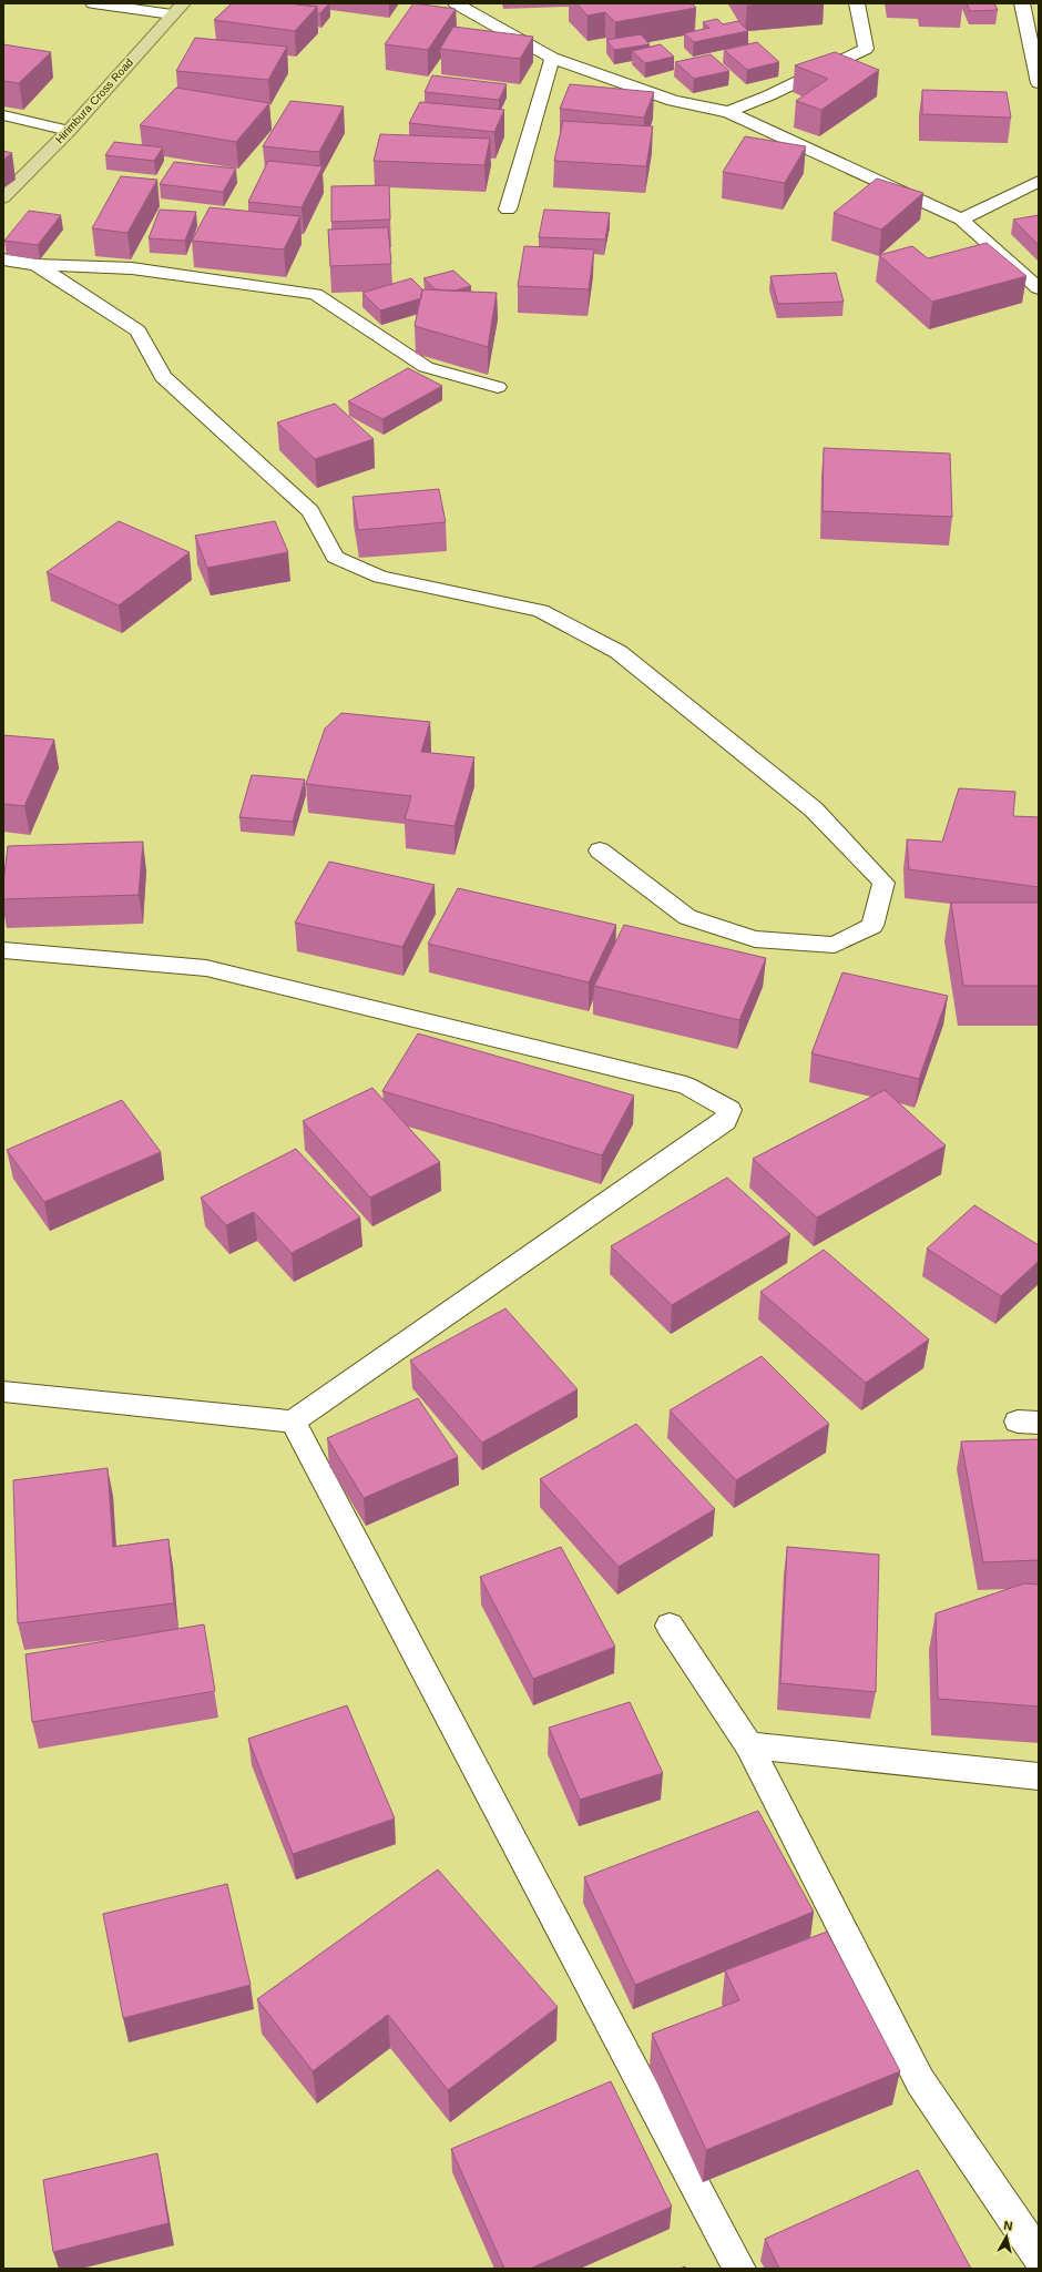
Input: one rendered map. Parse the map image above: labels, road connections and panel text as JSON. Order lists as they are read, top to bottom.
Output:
{
  "streets": {
    "main road": ["Hirimbura Cross Road"]
  },
  "north": "top"
}
